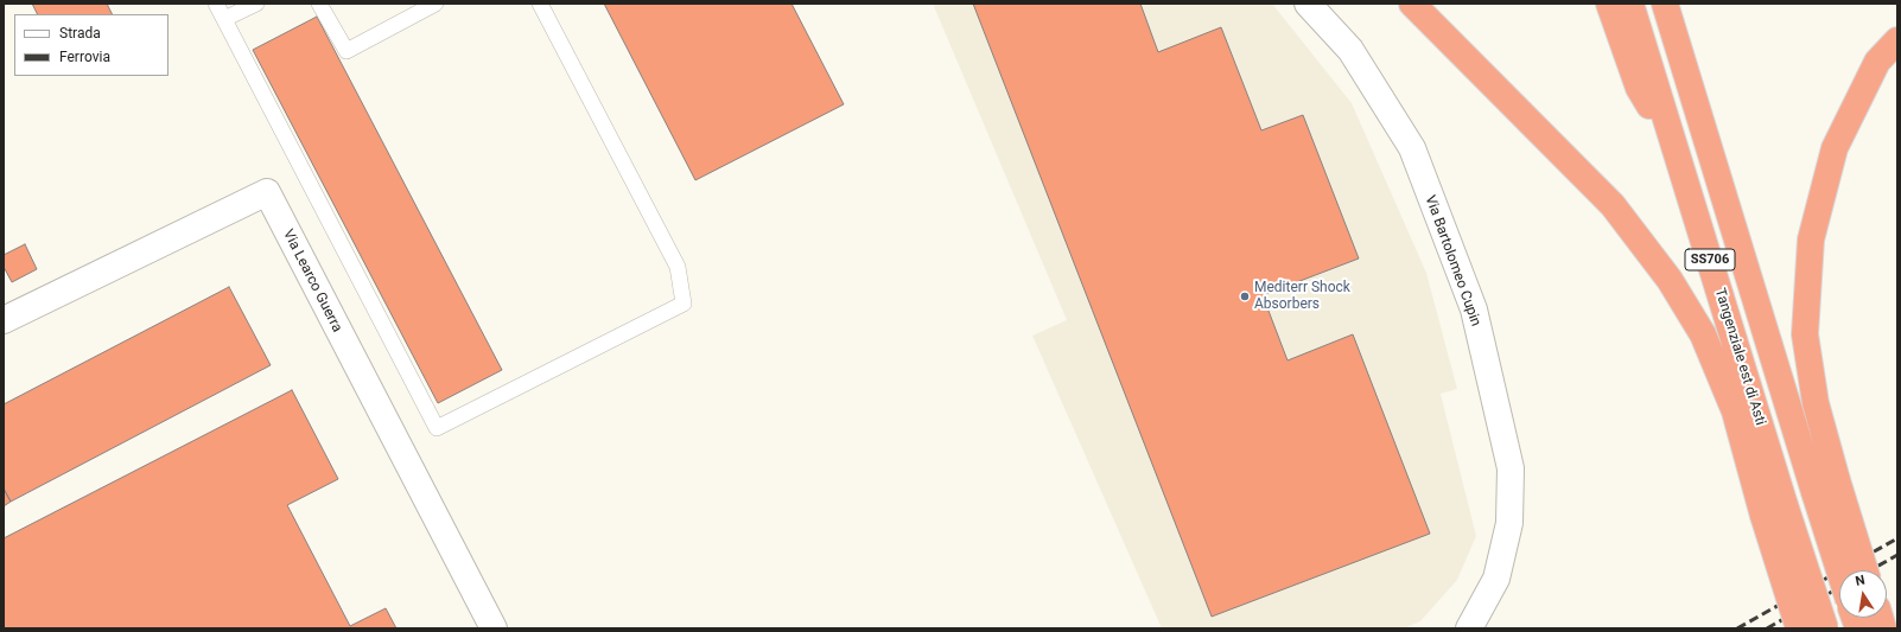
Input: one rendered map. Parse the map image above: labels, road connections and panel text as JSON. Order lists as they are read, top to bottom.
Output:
{
  "streets": {
    "highway": ["SS706", "Tangenziale est di Asti"],
    "street": ["Via Bartolomeo Cupin", "Via Learco Guerra"]
  },
  "places": ["Mediterr Shock Absorbers"],
  "legend": ["Strada", "Ferrovia"],
  "north": "top"
}
